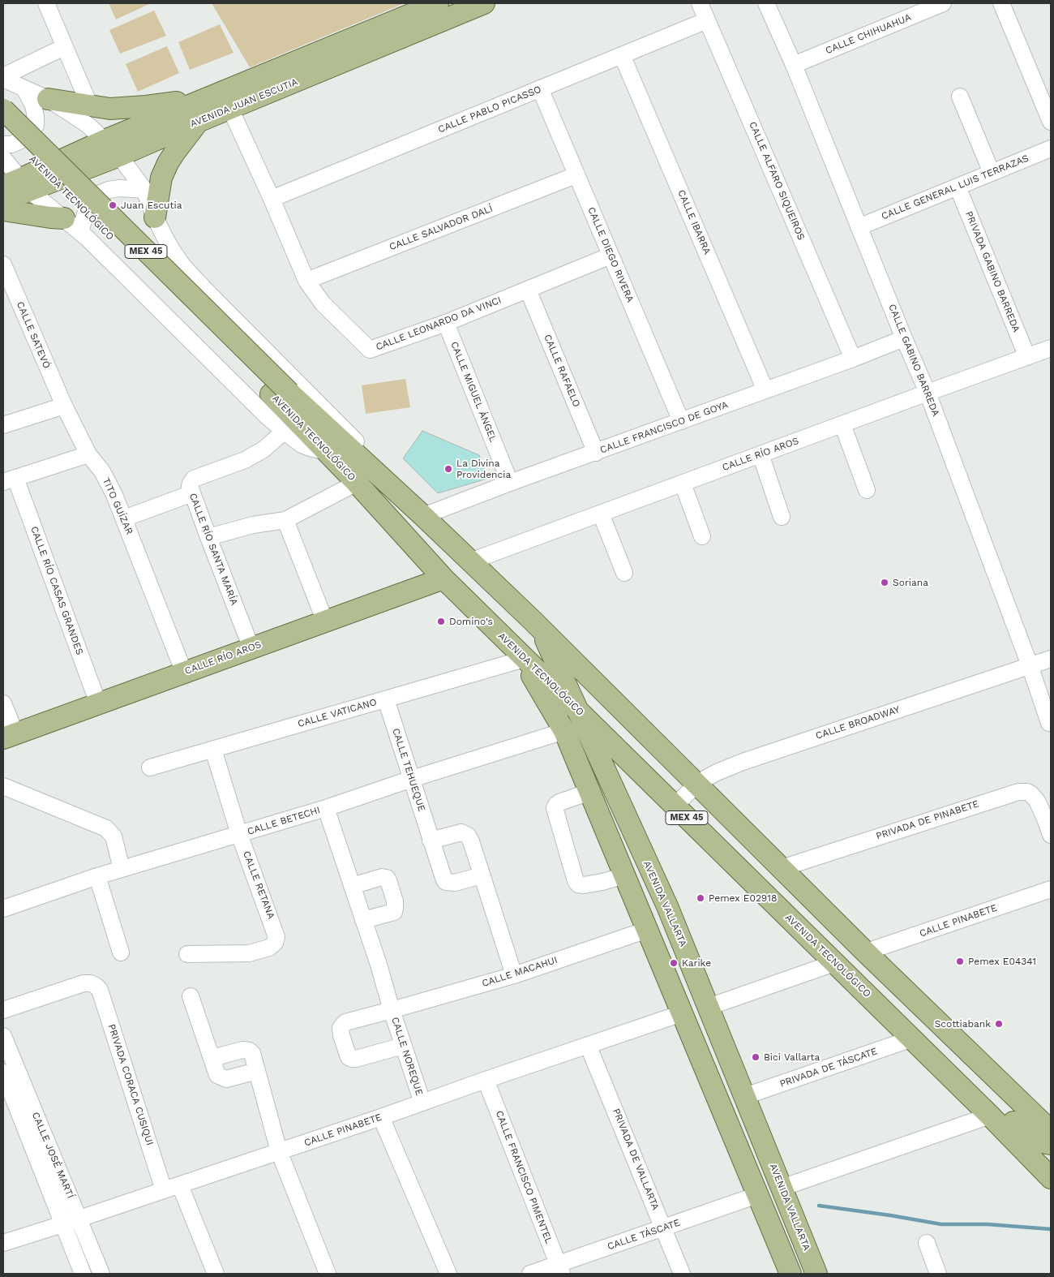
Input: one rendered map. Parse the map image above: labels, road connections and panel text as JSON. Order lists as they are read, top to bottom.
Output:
{
  "streets": {
    "main road": [
      "AVENIDA JUAN ESCUTIA",
      "AVENIDA TECNOLÓGICO",
      "MEX 45",
      "CALLE RÍO AROS",
      "AVENIDA VALLARTA"
    ],
    "street": [
      "CALLE CHIHUAHUA",
      "CALLE PABLO PICASSO",
      "CALLE ALFARO SIQUEIROS",
      "CALLE GENERAL LUIS TERRAZAS",
      "CALLE IBARRA",
      "CALLE SALVADOR DALÍ",
      "CALLE DIEGO RIVERA",
      "PRIVADA GABINO BARREDA",
      "CALLE LEONARDO DA VINCI",
      "CALLE SATEVÓ",
      "CALLE GABINO BARREDA",
      "CALLE RAFAELO",
      "CALLE MIGUEL ÁNGEL",
      "CALLE FRANCISCO DE GOYA",
      "TITO GUÍZAR",
      "CALLE RÍO SANTA MARÍA",
      "CALLE RÍO CASAS GRANDES",
      "CALLE VATICANO",
      "CALLE BROADWAY",
      "CALLE TEHUEQUE",
      "PRIVADA DE PINABETE",
      "CALLE BETECHI",
      "CALLE RETANA",
      "CALLE PINABETE",
      "CALLE MACAHUI",
      "CALLE NOREQUE",
      "PRIVADA DE TÁSCATE",
      "PRIVADA CORACA CUSIQUI",
      "CALLE JOSÉ MARTÍ",
      "PRIVADA DE VALLARTA",
      "CALLE FRANCISCO PIMENTEL",
      "CALLE TÁSCATE"
    ]
  },
  "crossings": [
    ["CALLE CHIHUAHUA", "CALLE GABINO BARREDA"],
    ["AVENIDA JUAN ESCUTIA", "CALLE LEONARDO DA VINCI"],
    ["CALLE PABLO PICASSO", "CALLE ALFARO SIQUEIROS"],
    ["CALLE PABLO PICASSO", "CALLE IBARRA"],
    ["CALLE PABLO PICASSO", "CALLE DIEGO RIVERA"],
    ["CALLE PABLO PICASSO", "CALLE LEONARDO DA VINCI"],
    ["CALLE ALFARO SIQUEIROS", "CALLE FRANCISCO DE GOYA"],
    ["CALLE GENERAL LUIS TERRAZAS", "PRIVADA GABINO BARREDA"],
    ["CALLE GENERAL LUIS TERRAZAS", "CALLE GABINO BARREDA"],
    ["AVENIDA TECNOLÓGICO", "CALLE FRANCISCO DE GOYA"],
    ["AVENIDA TECNOLÓGICO", "CALLE RÍO AROS"],
    ["AVENIDA TECNOLÓGICO", "CALLE VATICANO"],
    ["AVENIDA TECNOLÓGICO", "CALLE BROADWAY"],
    ["AVENIDA TECNOLÓGICO", "PRIVADA DE PINABETE"],
    ["AVENIDA TECNOLÓGICO", "AVENIDA VALLARTA"],
    ["AVENIDA TECNOLÓGICO", "CALLE PINABETE"],
    ["AVENIDA TECNOLÓGICO", "PRIVADA DE TÁSCATE"],
    ["CALLE IBARRA", "CALLE FRANCISCO DE GOYA"],
    ["CALLE SALVADOR DALÍ", "CALLE DIEGO RIVERA"],
    ["CALLE SALVADOR DALÍ", "CALLE LEONARDO DA VINCI"],
    ["CALLE DIEGO RIVERA", "CALLE LEONARDO DA VINCI"],
    ["CALLE DIEGO RIVERA", "CALLE FRANCISCO DE GOYA"],
    ["PRIVADA GABINO BARREDA", "CALLE RÍO AROS"],
    ["CALLE LEONARDO DA VINCI", "CALLE RAFAELO"],
    ["CALLE LEONARDO DA VINCI", "CALLE MIGUEL ÁNGEL"],
    ["CALLE SATEVÓ", "TITO GUÍZAR"],
    ["CALLE GABINO BARREDA", "CALLE FRANCISCO DE GOYA"],
    ["CALLE GABINO BARREDA", "CALLE RÍO AROS"],
    ["CALLE GABINO BARREDA", "CALLE BROADWAY"],
    ["CALLE RAFAELO", "CALLE FRANCISCO DE GOYA"],
    ["CALLE MIGUEL ÁNGEL", "CALLE FRANCISCO DE GOYA"],
    ["CALLE RÍO AROS", "TITO GUÍZAR"],
    ["CALLE RÍO AROS", "CALLE RÍO SANTA MARÍA"],
    ["CALLE RÍO AROS", "CALLE RÍO CASAS GRANDES"],
    ["CALLE VATICANO", "CALLE TEHUEQUE"],
    ["CALLE VATICANO", "CALLE RETANA"],
    ["CALLE TEHUEQUE", "CALLE BETECHI"],
    ["CALLE BETECHI", "CALLE RETANA"],
    ["CALLE BETECHI", "CALLE NOREQUE"],
    ["AVENIDA VALLARTA", "PRIVADA DE TÁSCATE"],
    ["CALLE PINABETE", "CALLE NOREQUE"],
    ["CALLE PINABETE", "PRIVADA CORACA CUSIQUI"],
    ["CALLE PINABETE", "CALLE JOSÉ MARTÍ"],
    ["CALLE PINABETE", "PRIVADA DE VALLARTA"],
    ["CALLE PINABETE", "CALLE FRANCISCO PIMENTEL"],
    ["CALLE MACAHUI", "CALLE NOREQUE"],
    ["PRIVADA DE VALLARTA", "CALLE TÁSCATE"],
    ["CALLE FRANCISCO PIMENTEL", "CALLE TÁSCATE"]
  ],
  "places": [
    "Juan Escutia",
    "La Divina Providencia",
    "Soriana",
    "Domino's",
    "Pemex E02918",
    "Pemex E04341",
    "Karike",
    "Scottiabank",
    "Bici Vallarta"
  ]
}
